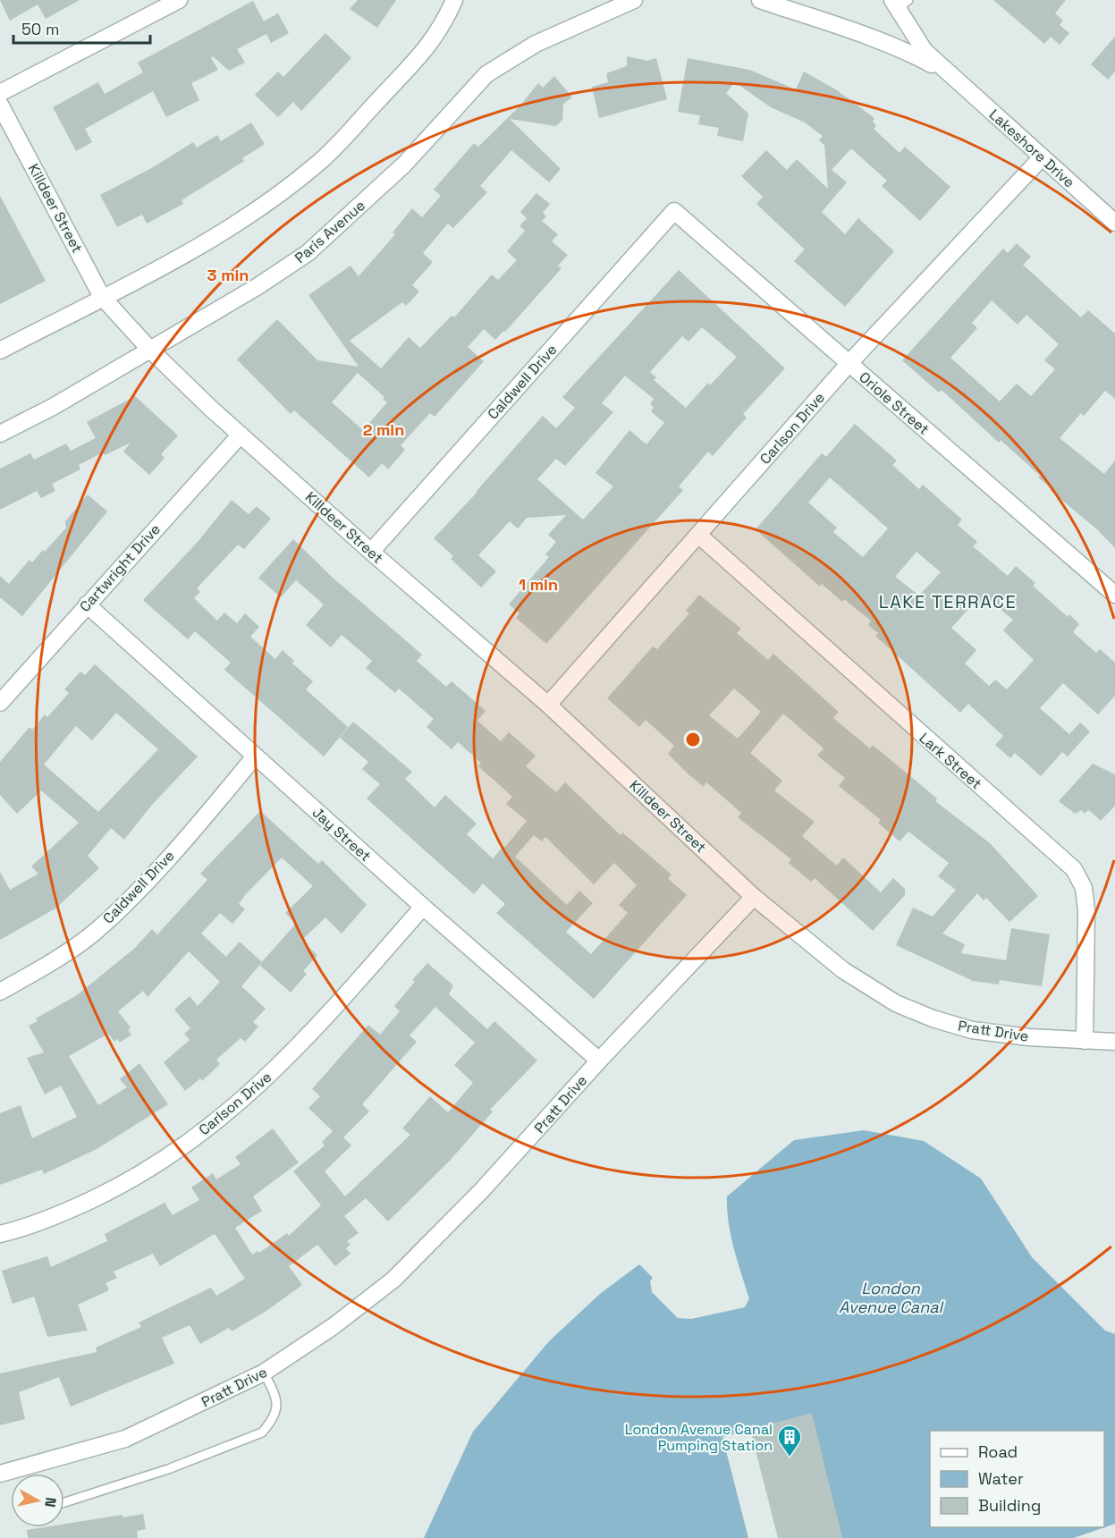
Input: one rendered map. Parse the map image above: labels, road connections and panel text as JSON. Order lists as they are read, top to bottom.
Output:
{
  "streets": {
    "street": [
      "Lakeshore Drive",
      "Killdeer Street",
      "Paris Avenue",
      "Caldwell Drive",
      "Oriole Street",
      "Carlson Drive",
      "Cartwright Drive",
      "Lark Street",
      "Jay Street",
      "Pratt Drive"
    ]
  },
  "crossings": [
    ["Lakeshore Drive", "Carlson Drive"],
    ["Killdeer Street", "Paris Avenue"],
    ["Killdeer Street", "Caldwell Drive"],
    ["Killdeer Street", "Carlson Drive"],
    ["Killdeer Street", "Cartwright Drive"],
    ["Killdeer Street", "Pratt Drive"],
    ["Caldwell Drive", "Oriole Street"],
    ["Caldwell Drive", "Jay Street"],
    ["Oriole Street", "Carlson Drive"],
    ["Carlson Drive", "Lark Street"],
    ["Carlson Drive", "Jay Street"],
    ["Cartwright Drive", "Jay Street"],
    ["Lark Street", "Pratt Drive"],
    ["Jay Street", "Pratt Drive"]
  ],
  "districts": ["LAKE TERRACE"],
  "water": ["London Avenue Canal"],
  "places": {
    "building": ["London Avenue Canal Pumping Station"]
  },
  "legend": ["Road", "Water", "Building"],
  "scale_bar": "50 m",
  "north": "right",
  "rings": ["3 min", "2 min", "1 min"]
}
